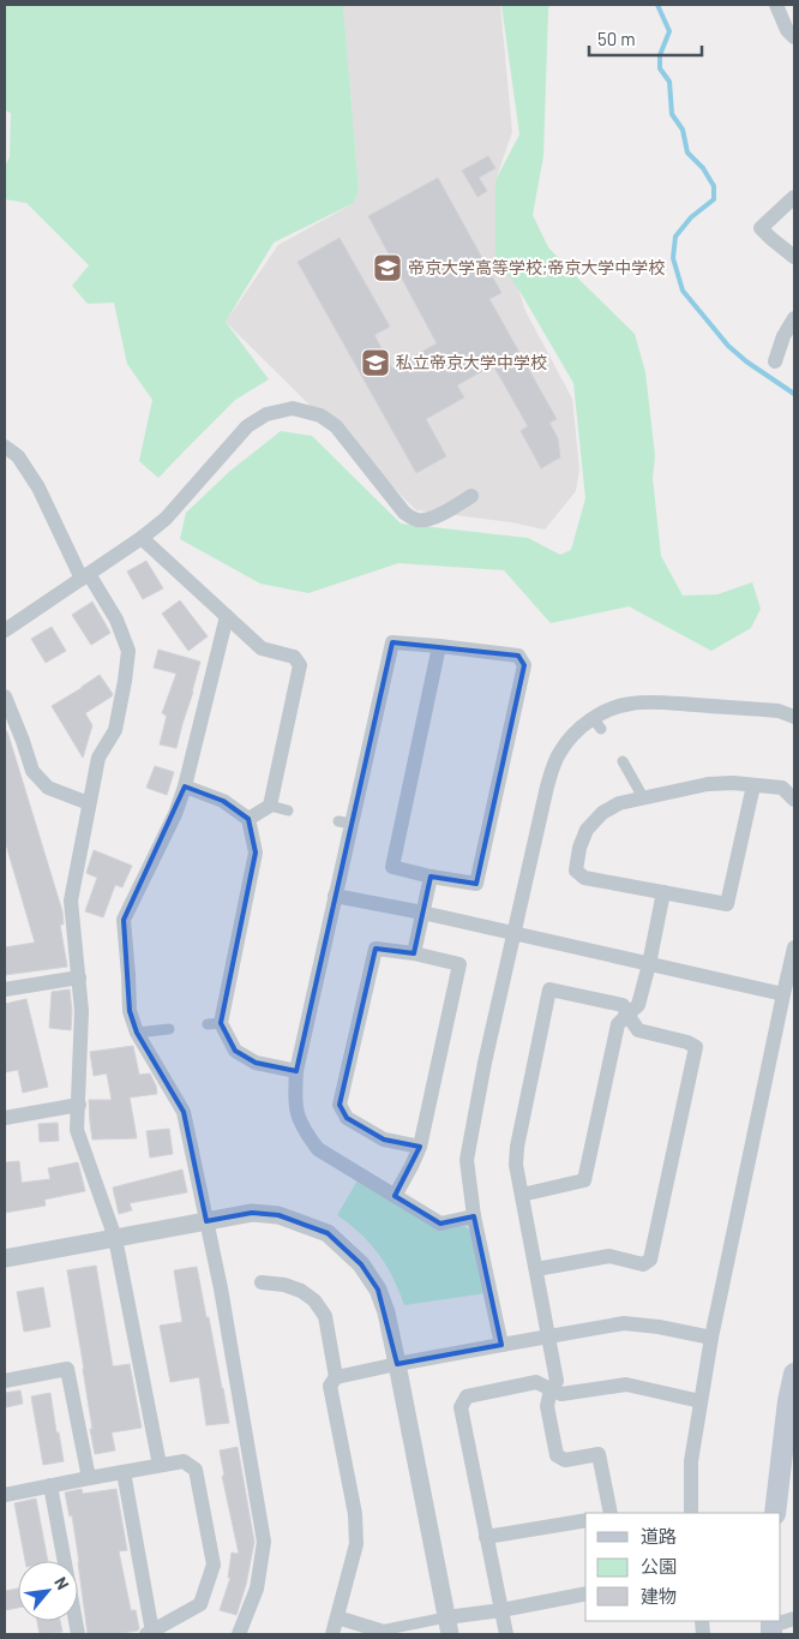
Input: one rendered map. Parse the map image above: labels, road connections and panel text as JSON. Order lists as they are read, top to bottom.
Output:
{
  "places": {
    "school or university": ["帝京大学高等学校;帝京大学中学校", "私立帝京大学中学校"]
  },
  "legend": ["道路", "公園", "建物"],
  "scale_bar": "50 m",
  "north": "top right"
}
